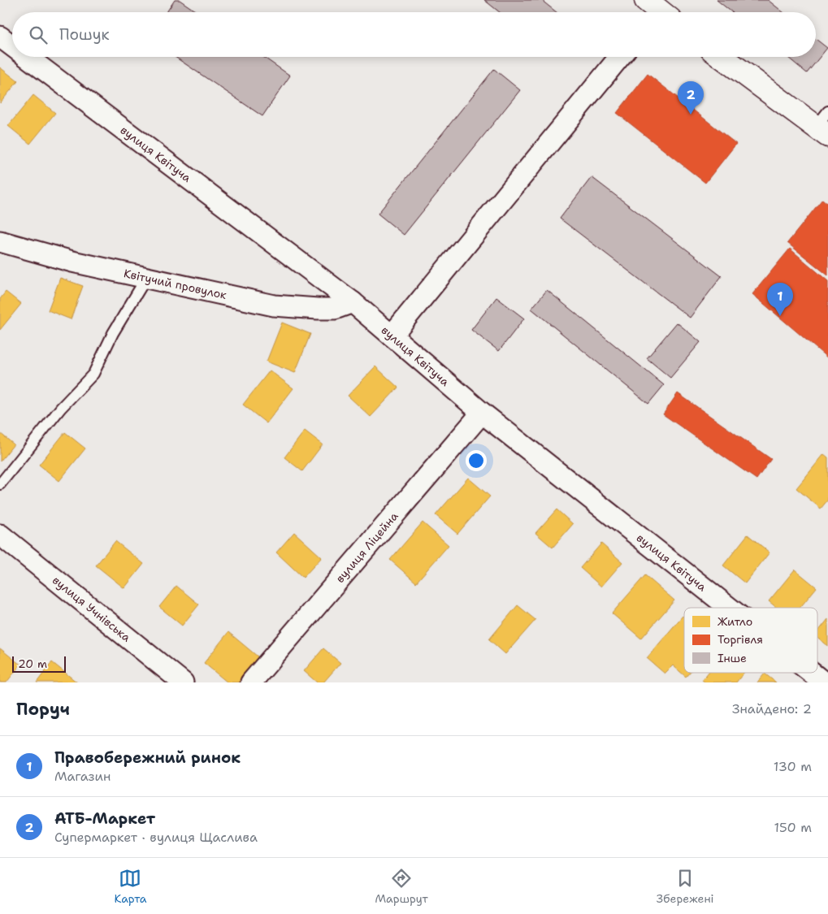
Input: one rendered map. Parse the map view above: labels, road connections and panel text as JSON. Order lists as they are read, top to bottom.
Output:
{
  "streets": {
    "street": [
      "вулиця Квітуча",
      "Квітучий провулок",
      "вулиця Ліцейна",
      "вулиця Учнівська"
    ]
  },
  "crossings": [
    ["вулиця Квітуча", "Квітучий провулок"],
    ["вулиця Квітуча", "вулиця Ліцейна"]
  ],
  "legend": ["Житло", "Торгівля", "Інше"],
  "scale_bar": "20 m",
  "page": {
    "search": "Пошук",
    "pins": ["2", "1"],
    "scale": "20 m",
    "heading": ["Поруч", "Знайдено: 2"],
    "list": [
      {
        "mark": "1",
        "name": "Правобережний ринок",
        "note": "Магазин",
        "value": "130 m"
      },
      {
        "mark": "2",
        "name": "АТБ-Маркет",
        "note": "Супермаркет · вулиця Щаслива",
        "value": "150 m"
      }
    ],
    "nav": ["Карта", "Маршрут", "Збережені"]
  }
}
